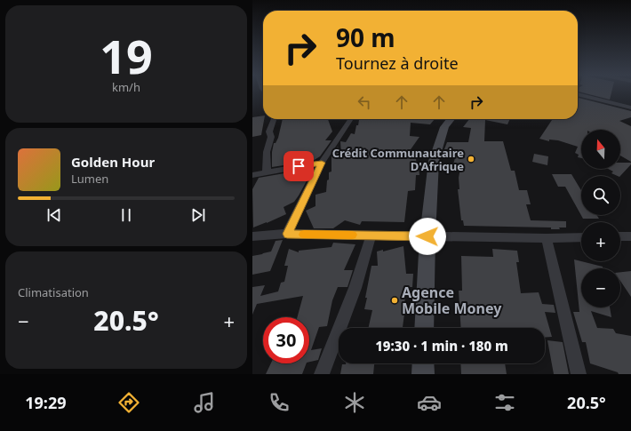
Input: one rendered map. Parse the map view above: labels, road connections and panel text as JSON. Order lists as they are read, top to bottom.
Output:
{
  "places": ["Crédit Communautaire D'Afrique", "Agence Mobile Money"],
  "north": "top",
  "page": {
    "tile": [
      ["19", "km/h"],
      "Climatisation"
    ],
    "turn": ["90 m", "Tournez à droite"],
    "map_buttons": ["+", "−"],
    "song": ["Golden Hour", "Lumen"],
    "heat": ["−", "20.5°", "+"],
    "limit": "30",
    "trip": "19:30 · 1 min · 180 m",
    "tabs": ["19:29", "20.5°"]
  }
}
